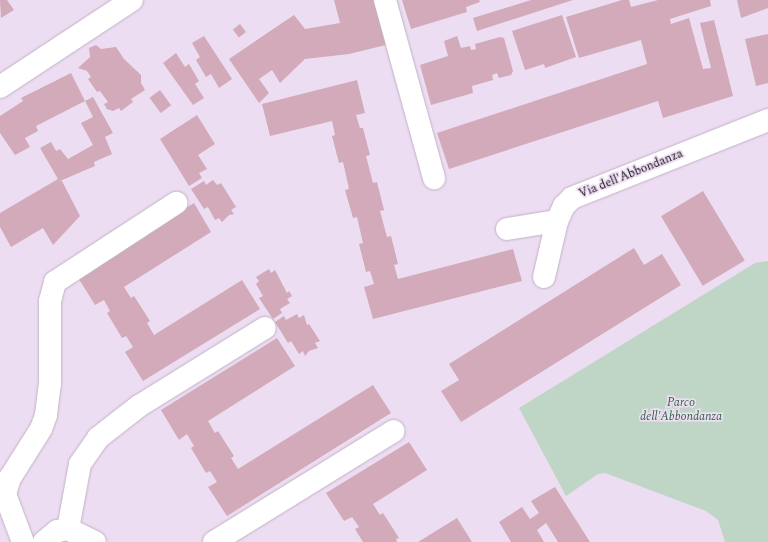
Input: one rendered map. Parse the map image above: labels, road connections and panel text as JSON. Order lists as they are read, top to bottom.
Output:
{
  "streets": {
    "main road": ["Via dell'Abbondanza"]
  },
  "parks": ["Parco dell'Abbondanza"]
}
